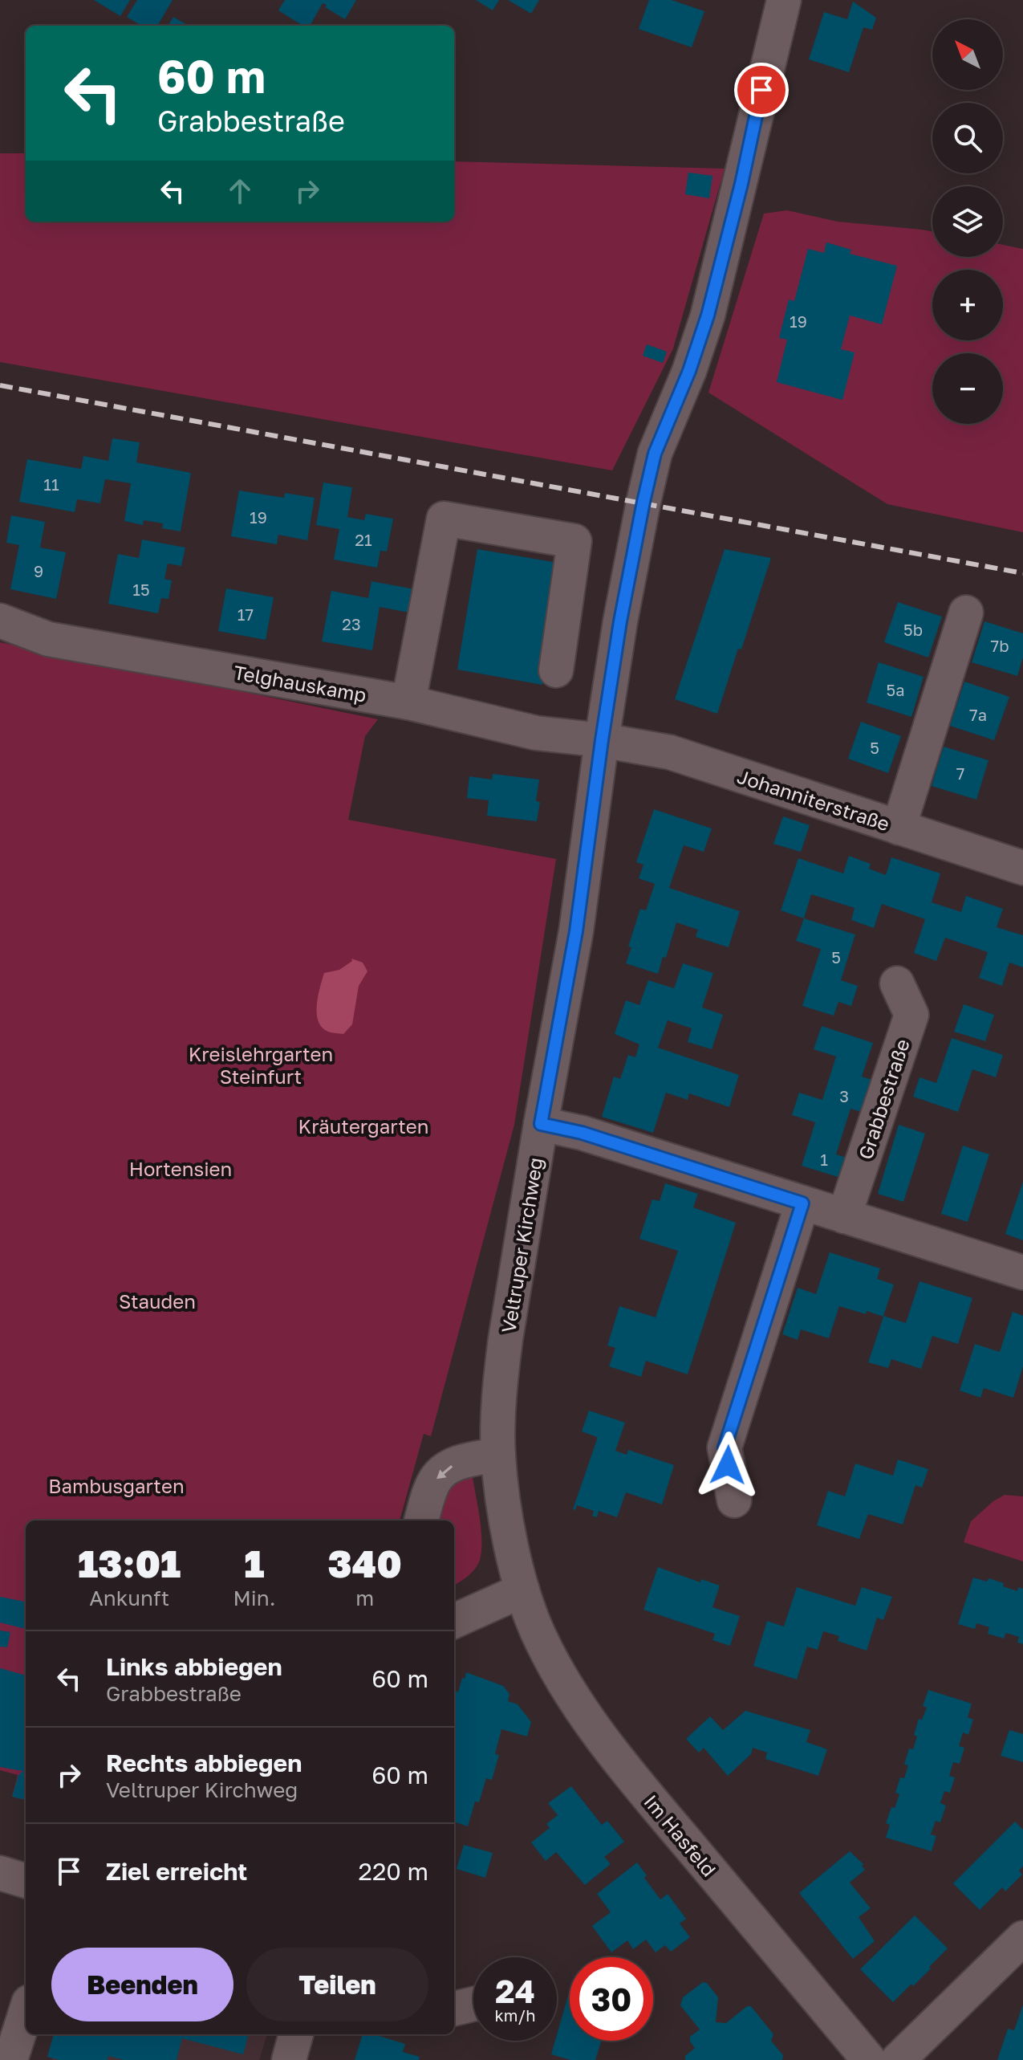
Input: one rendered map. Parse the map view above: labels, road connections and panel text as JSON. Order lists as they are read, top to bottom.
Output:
{
  "streets": {
    "street": [
      "Telghauskamp",
      "Johanniterstraße",
      "Grabbestraße",
      "Veltruper Kirchweg",
      "Im Hasfeld"
    ]
  },
  "crossings": [
    ["Telghauskamp", "Johanniterstraße"],
    ["Telghauskamp", "Veltruper Kirchweg"],
    ["Johanniterstraße", "Veltruper Kirchweg"],
    ["Veltruper Kirchweg", "Im Hasfeld"]
  ],
  "parks": [
    "Kreislehrgarten Steinfurt",
    "Kräutergarten",
    "Hortensien",
    "Stauden",
    "Bambusgarten"
  ],
  "house_numbers": [
    "19",
    "11",
    "19",
    "21",
    "9",
    "15",
    "17",
    "23",
    "5b",
    "7b",
    "5a",
    "7a",
    "5",
    "7",
    "5",
    "3",
    "1"
  ],
  "north": "top left",
  "page": {
    "map_buttons": ["+", "−"],
    "turn": ["60 m", "Grabbestraße"],
    "eta": [
      "13:01",
      "Ankunft",
      "1",
      "Min.",
      "340",
      "m"
    ],
    "list": [
      {
        "name": "Links abbiegen",
        "note": "Grabbestraße",
        "value": "60 m"
      },
      {
        "name": "Rechts abbiegen",
        "note": "Veltruper Kirchweg",
        "value": "60 m"
      },
      {
        "name": "Ziel erreicht",
        "value": "220 m"
      }
    ],
    "buttons": ["Beenden", "Teilen"],
    "speed": "24 km/h",
    "limit": "30"
  }
}
